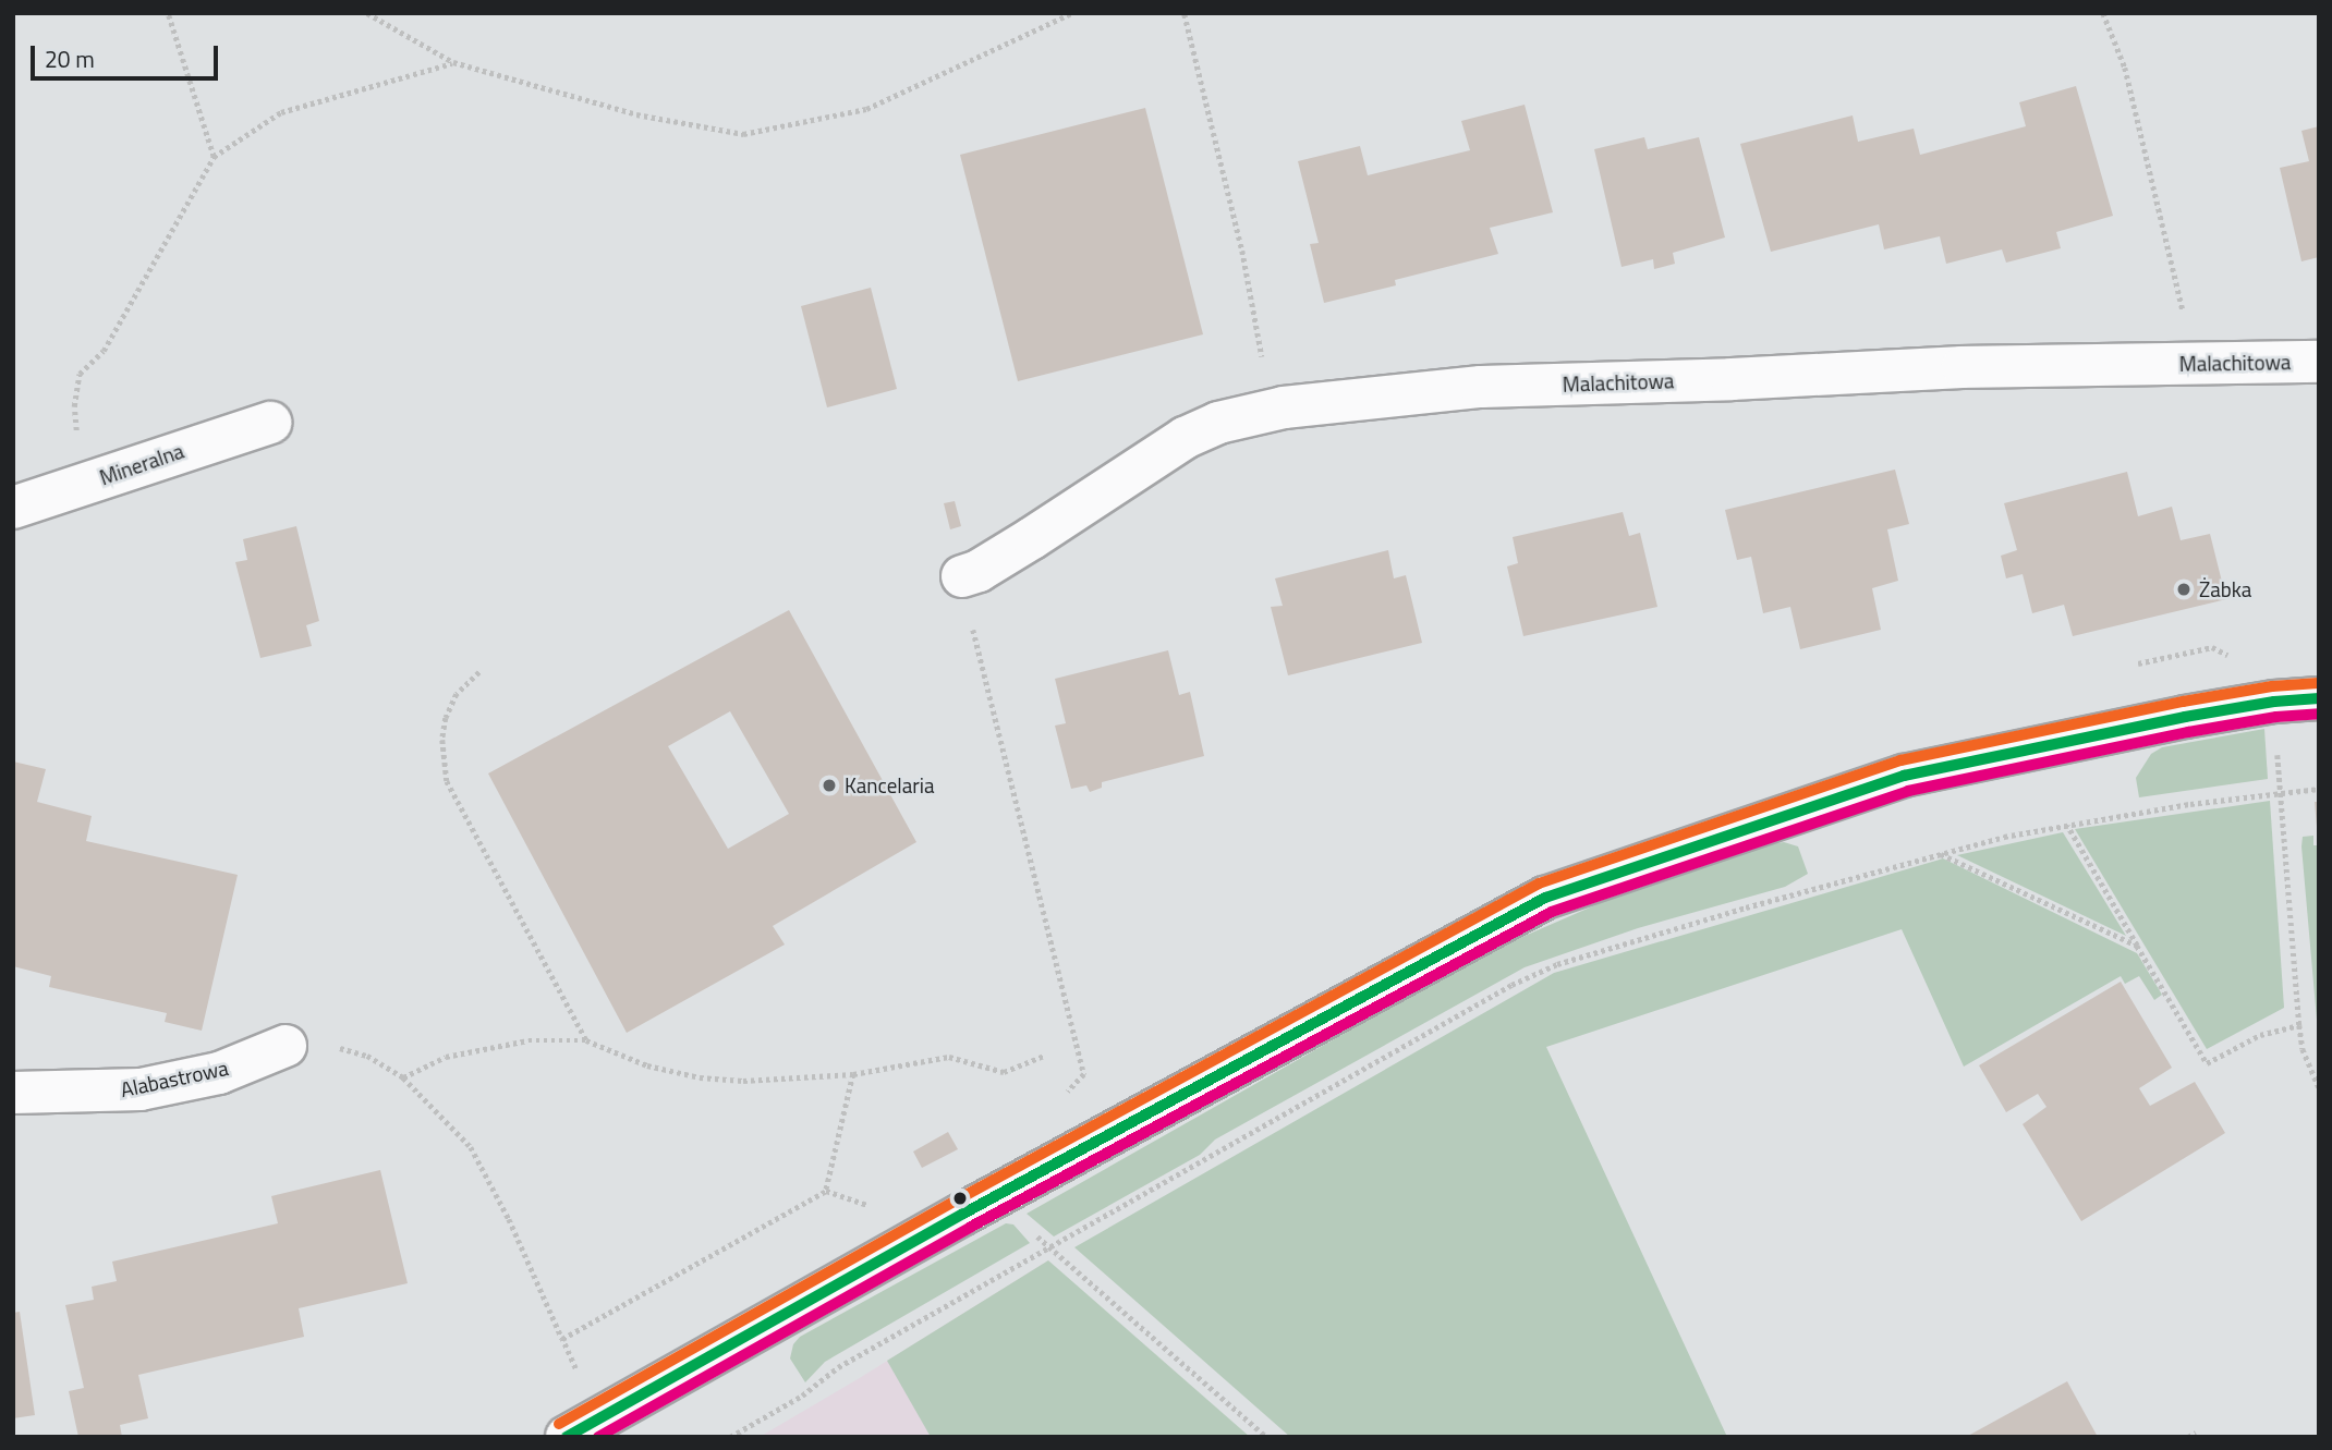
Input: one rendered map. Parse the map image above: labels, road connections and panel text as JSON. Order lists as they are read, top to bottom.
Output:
{
  "streets": {
    "street": ["Malachitowa", "Mineralna", "Alabastrowa"]
  },
  "places": ["Żabka", "Kancelaria"],
  "scale_bar": "20 m"
}
